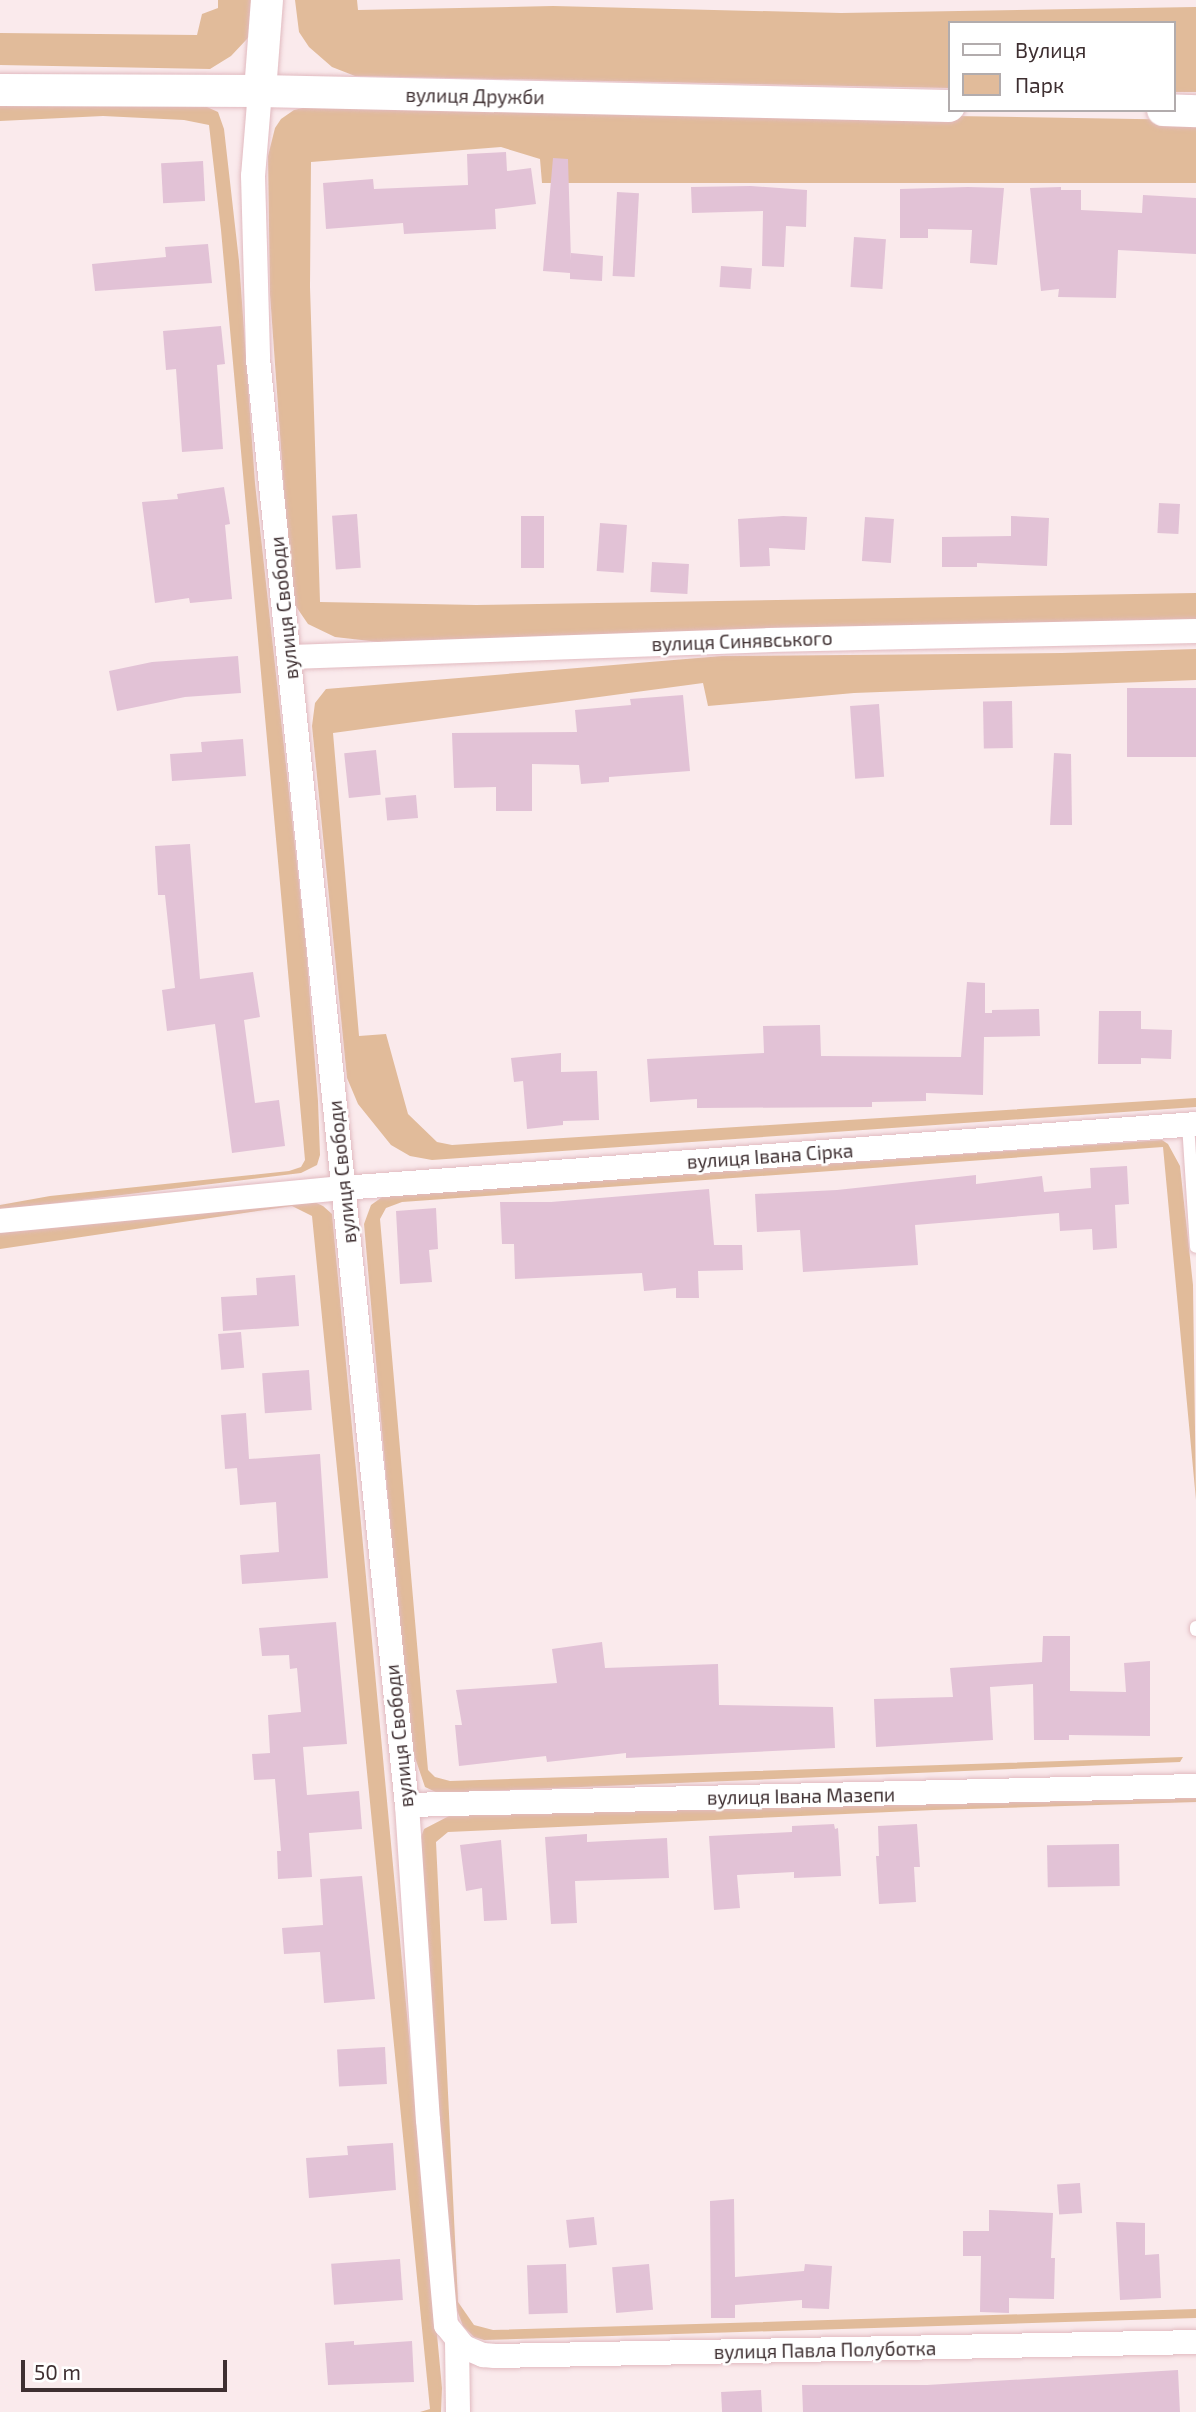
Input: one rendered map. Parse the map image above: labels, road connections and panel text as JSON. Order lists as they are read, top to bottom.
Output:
{
  "streets": {
    "street": [
      "вулиця Дружби",
      "вулиця Свободи",
      "вулиця Синявського",
      "вулиця Івана Сірка",
      "вулиця Івана Мазепи",
      "вулиця Павла Полуботка"
    ]
  },
  "crossings": [
    ["вулиця Дружби", "вулиця Свободи"],
    ["вулиця Свободи", "вулиця Синявського"],
    ["вулиця Свободи", "вулиця Івана Сірка"],
    ["вулиця Свободи", "вулиця Івана Мазепи"],
    ["вулиця Свободи", "вулиця Павла Полуботка"]
  ],
  "legend": ["Вулиця", "Парк"],
  "scale_bar": "50 m"
}
